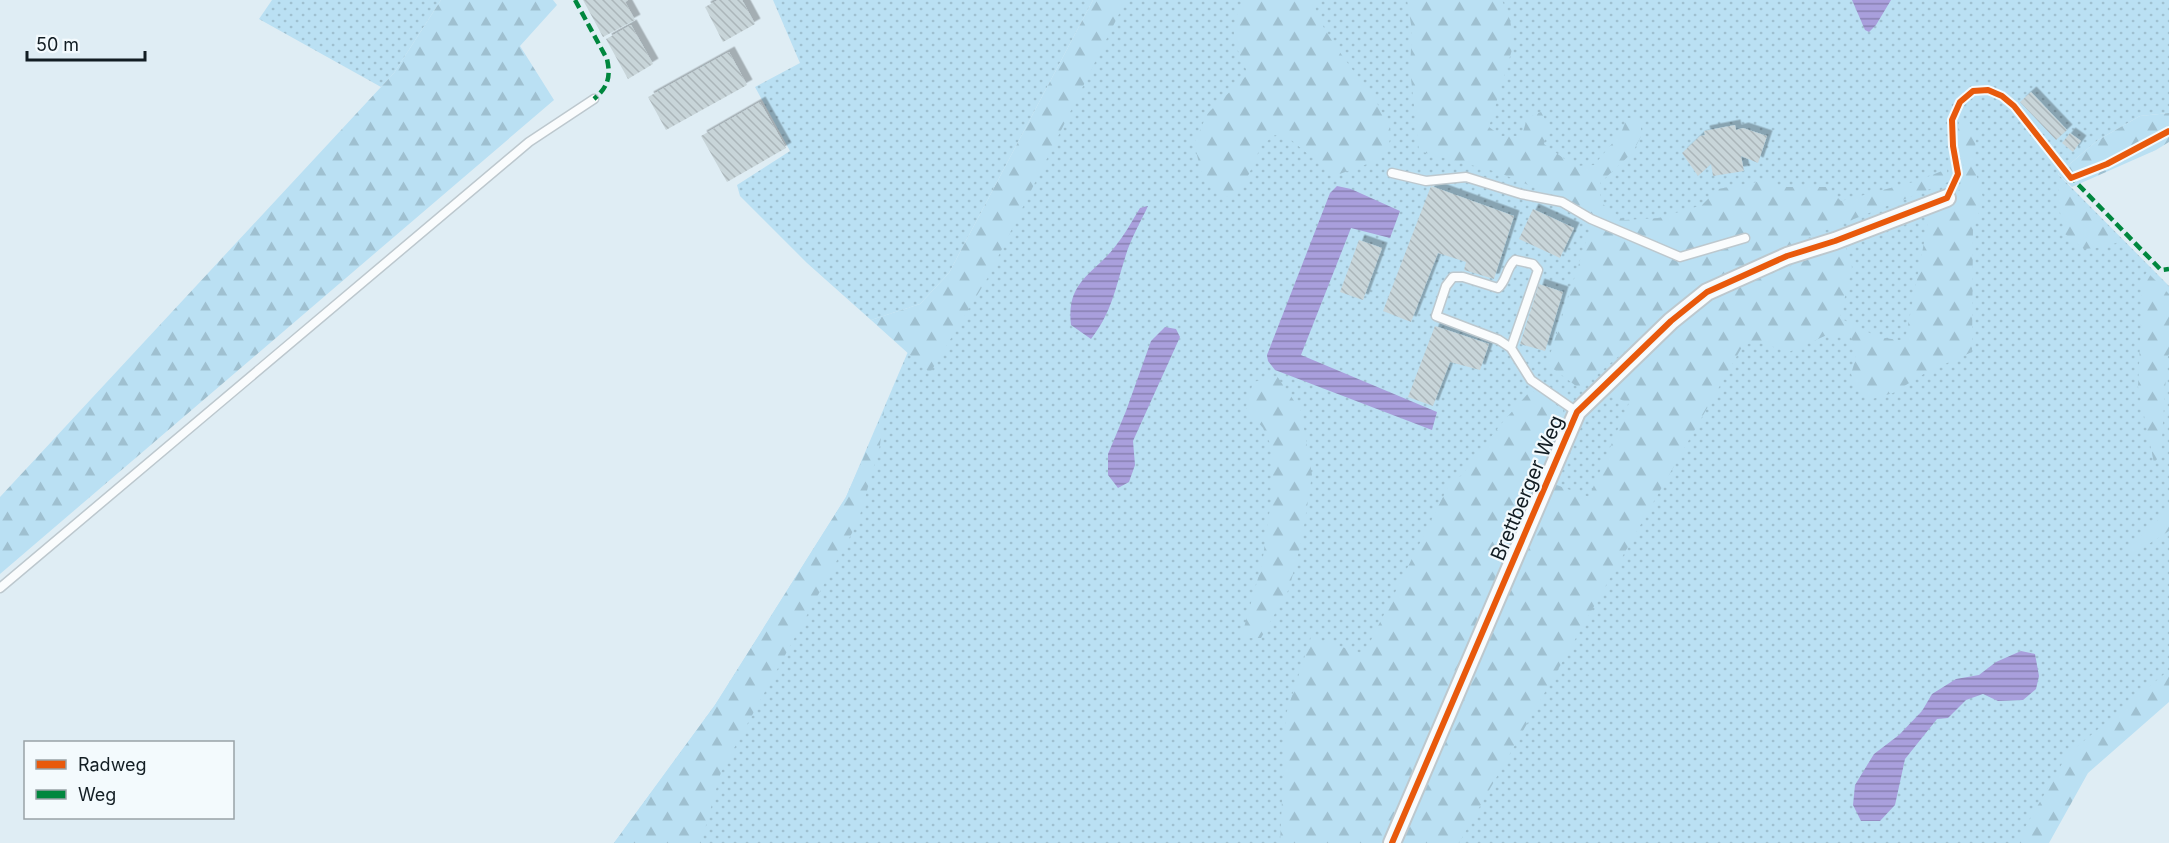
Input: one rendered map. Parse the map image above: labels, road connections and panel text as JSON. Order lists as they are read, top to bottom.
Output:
{
  "streets": {
    "street": ["Brettberger Weg"]
  },
  "legend": ["Radweg", "Weg"],
  "scale_bar": "50 m"
}
